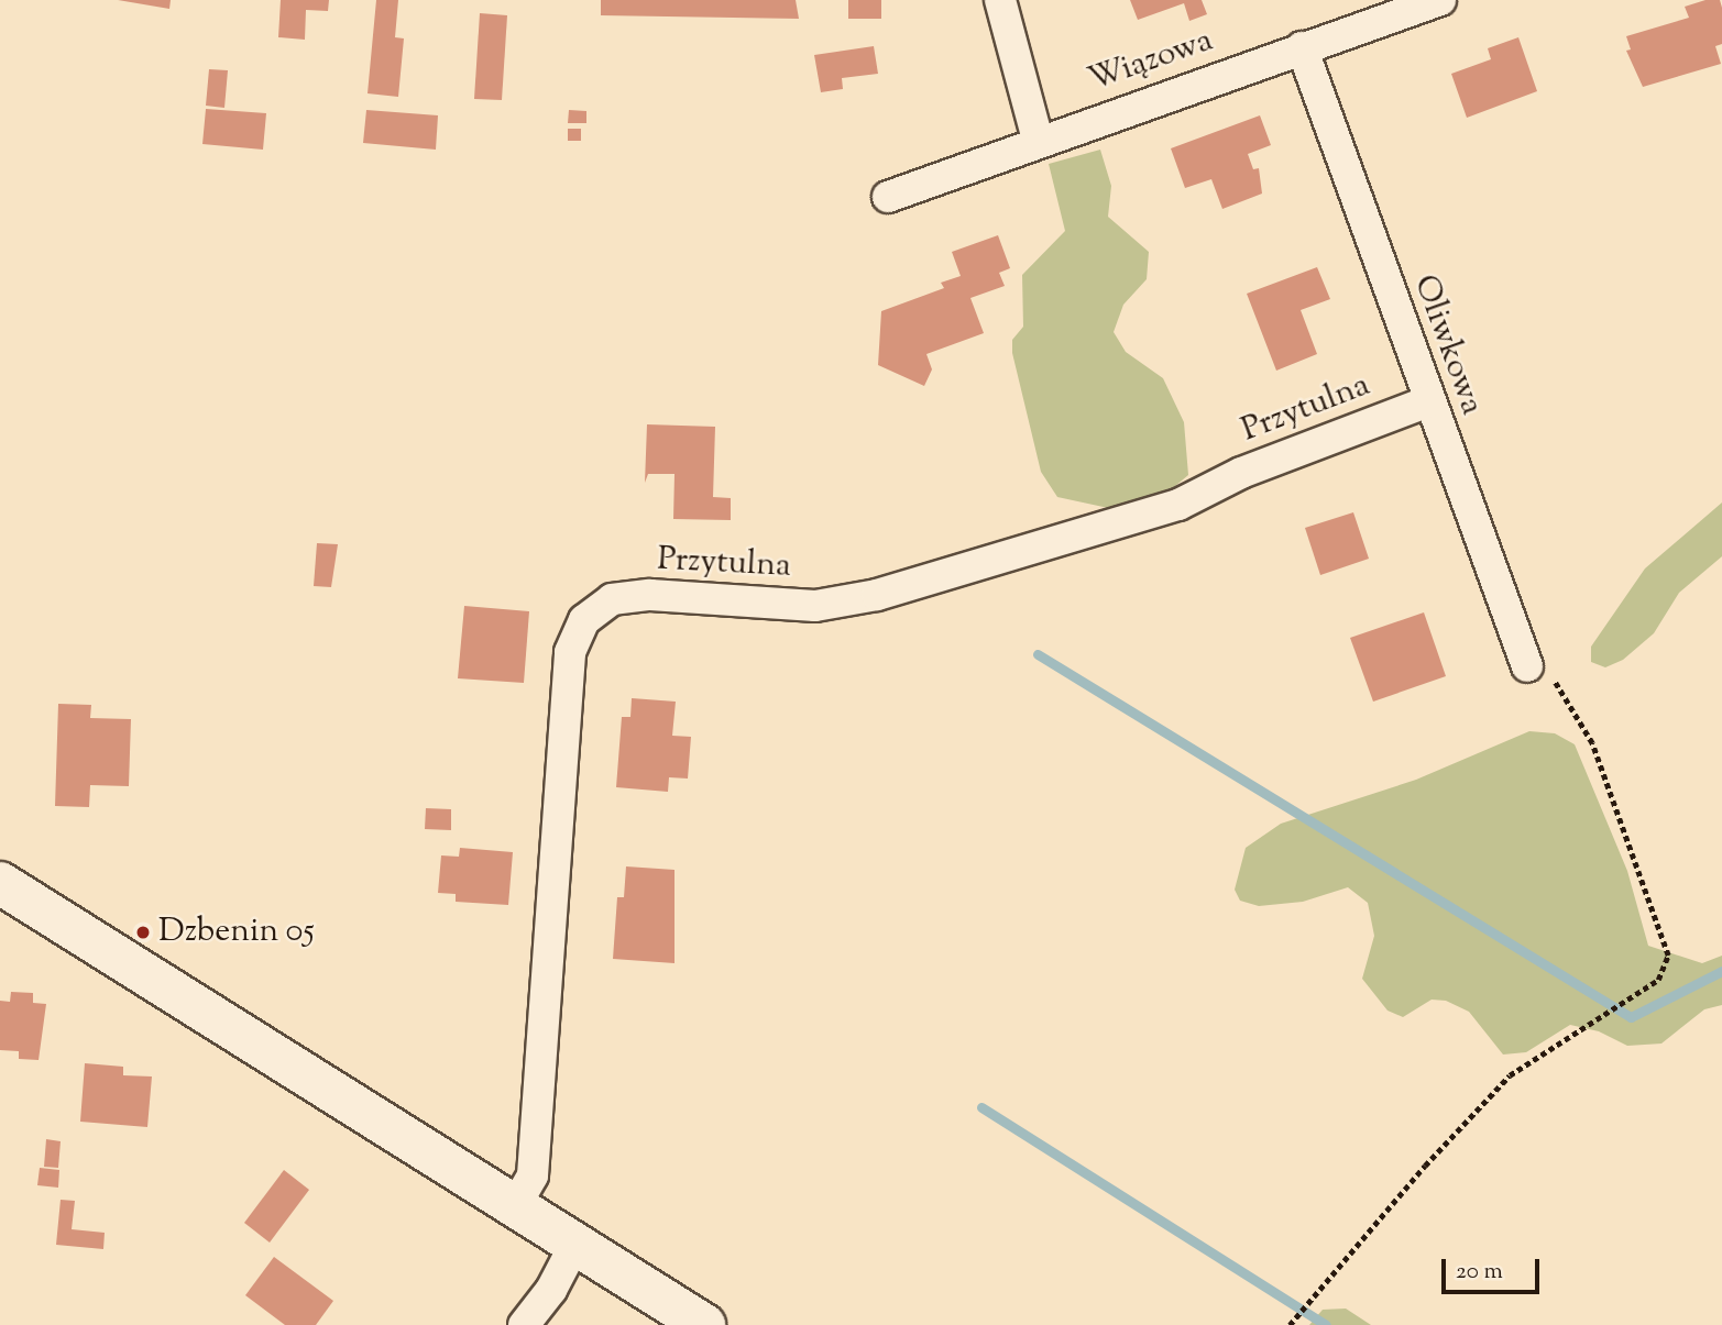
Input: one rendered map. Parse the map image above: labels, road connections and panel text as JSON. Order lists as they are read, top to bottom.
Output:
{
  "streets": {
    "street": ["Wiązowa", "Oliwkowa", "Przytulna"]
  },
  "crossings": [
    ["Wiązowa", "Oliwkowa"],
    ["Oliwkowa", "Przytulna"]
  ],
  "places": ["Dzbenin 05"],
  "scale_bar": "20 m"
}
